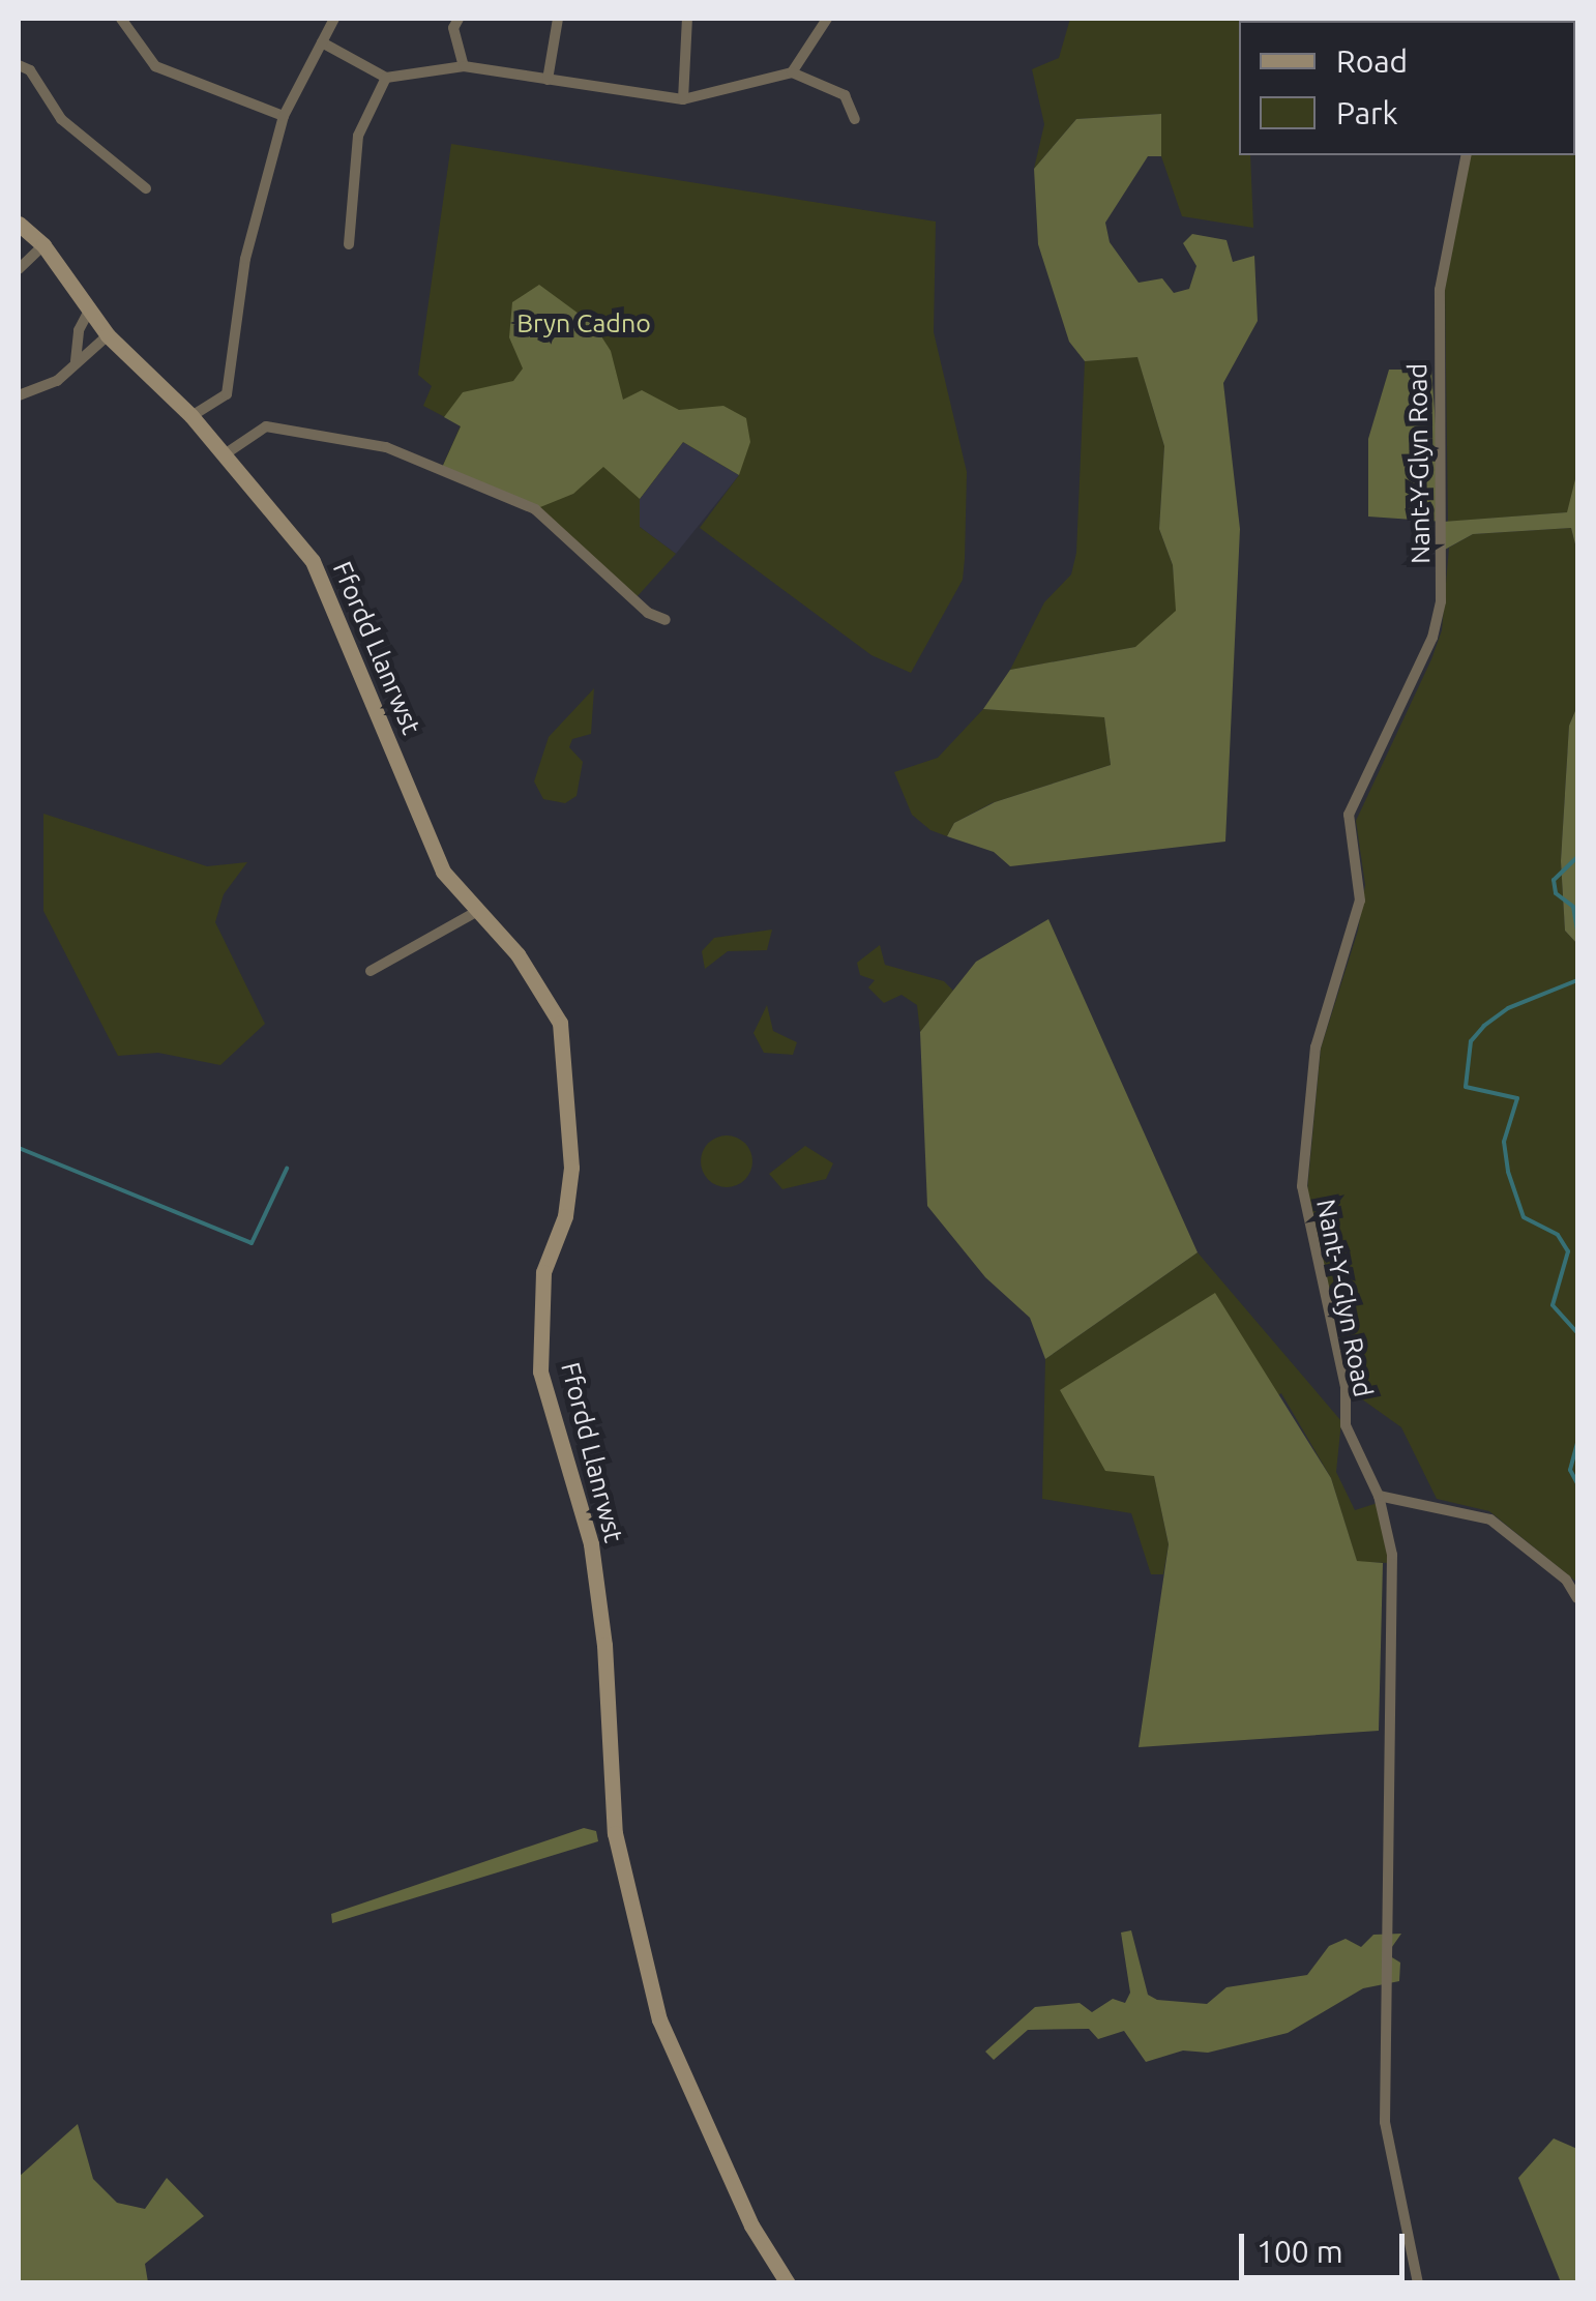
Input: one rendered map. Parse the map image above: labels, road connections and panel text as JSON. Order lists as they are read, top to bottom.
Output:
{
  "streets": {
    "main road": ["Ffordd Llanrwst"],
    "street": ["Nant-Y-Glyn Road"]
  },
  "parks": ["Bryn Cadno"],
  "legend": ["Road", "Park"],
  "scale_bar": "100 m"
}
